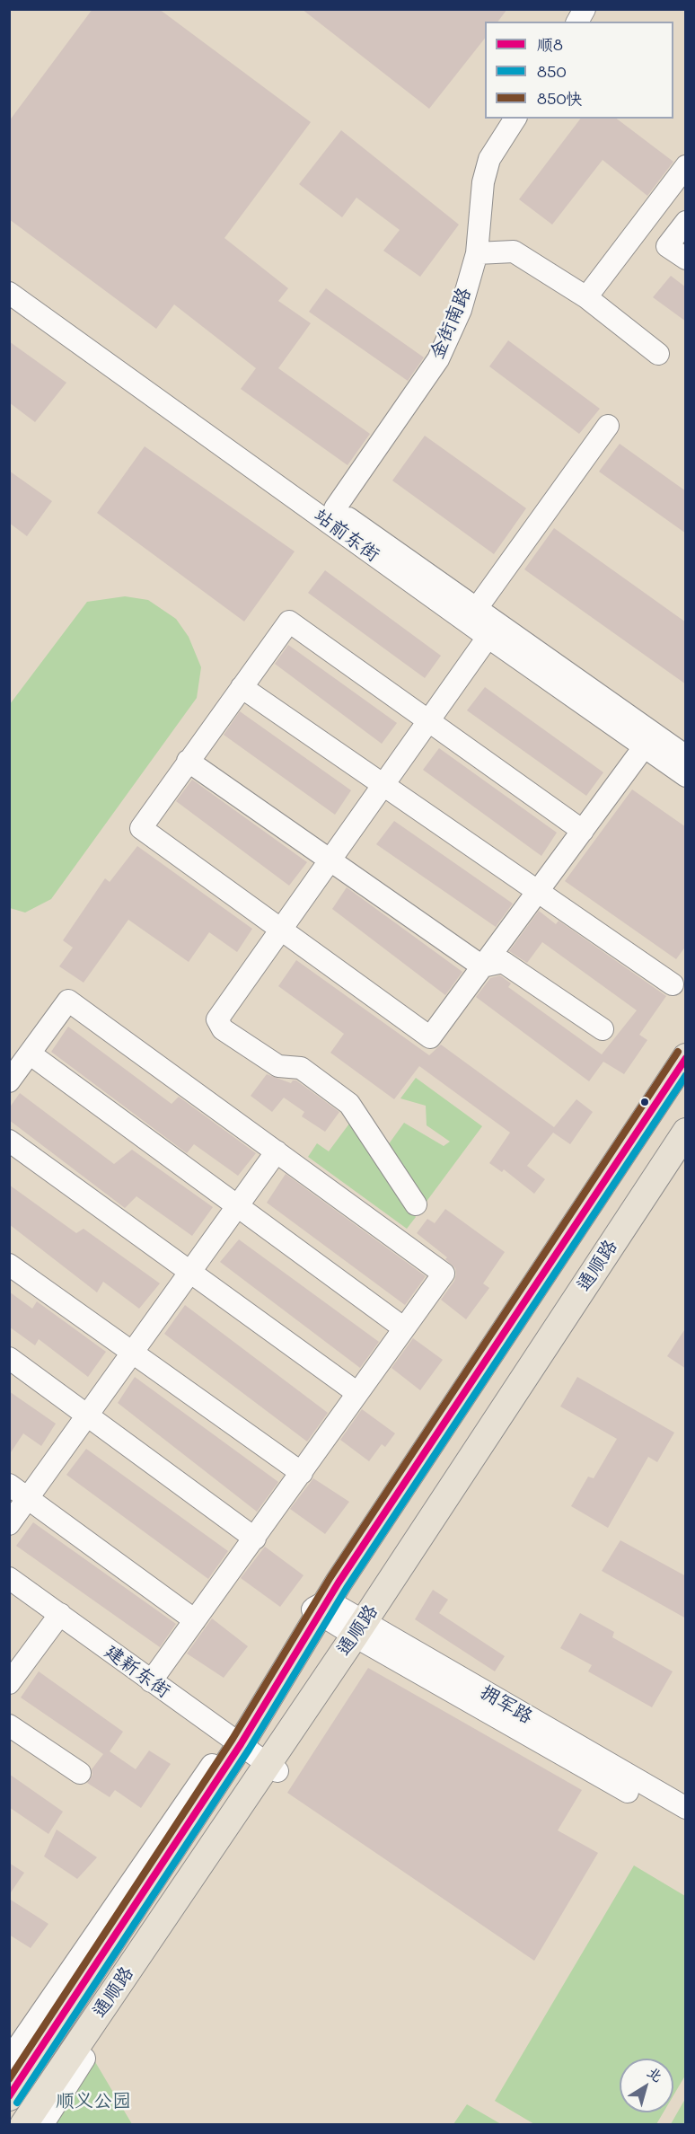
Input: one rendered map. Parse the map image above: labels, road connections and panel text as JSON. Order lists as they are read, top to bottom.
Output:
{
  "streets": {
    "main road": ["通顺路"],
    "street": [
      "金街南路",
      "站前东街",
      "建新东街",
      "拥军路"
    ]
  },
  "crossings": [
    ["金街南路", "站前东街"],
    ["通顺路", "建新东街"],
    ["通顺路", "拥军路"]
  ],
  "parks": ["顺义公园"],
  "lines": ["transit line 850快", "transit line 顺8", "transit line 850"],
  "legend": ["顺8", "850", "850快"],
  "north": "top right"
}
